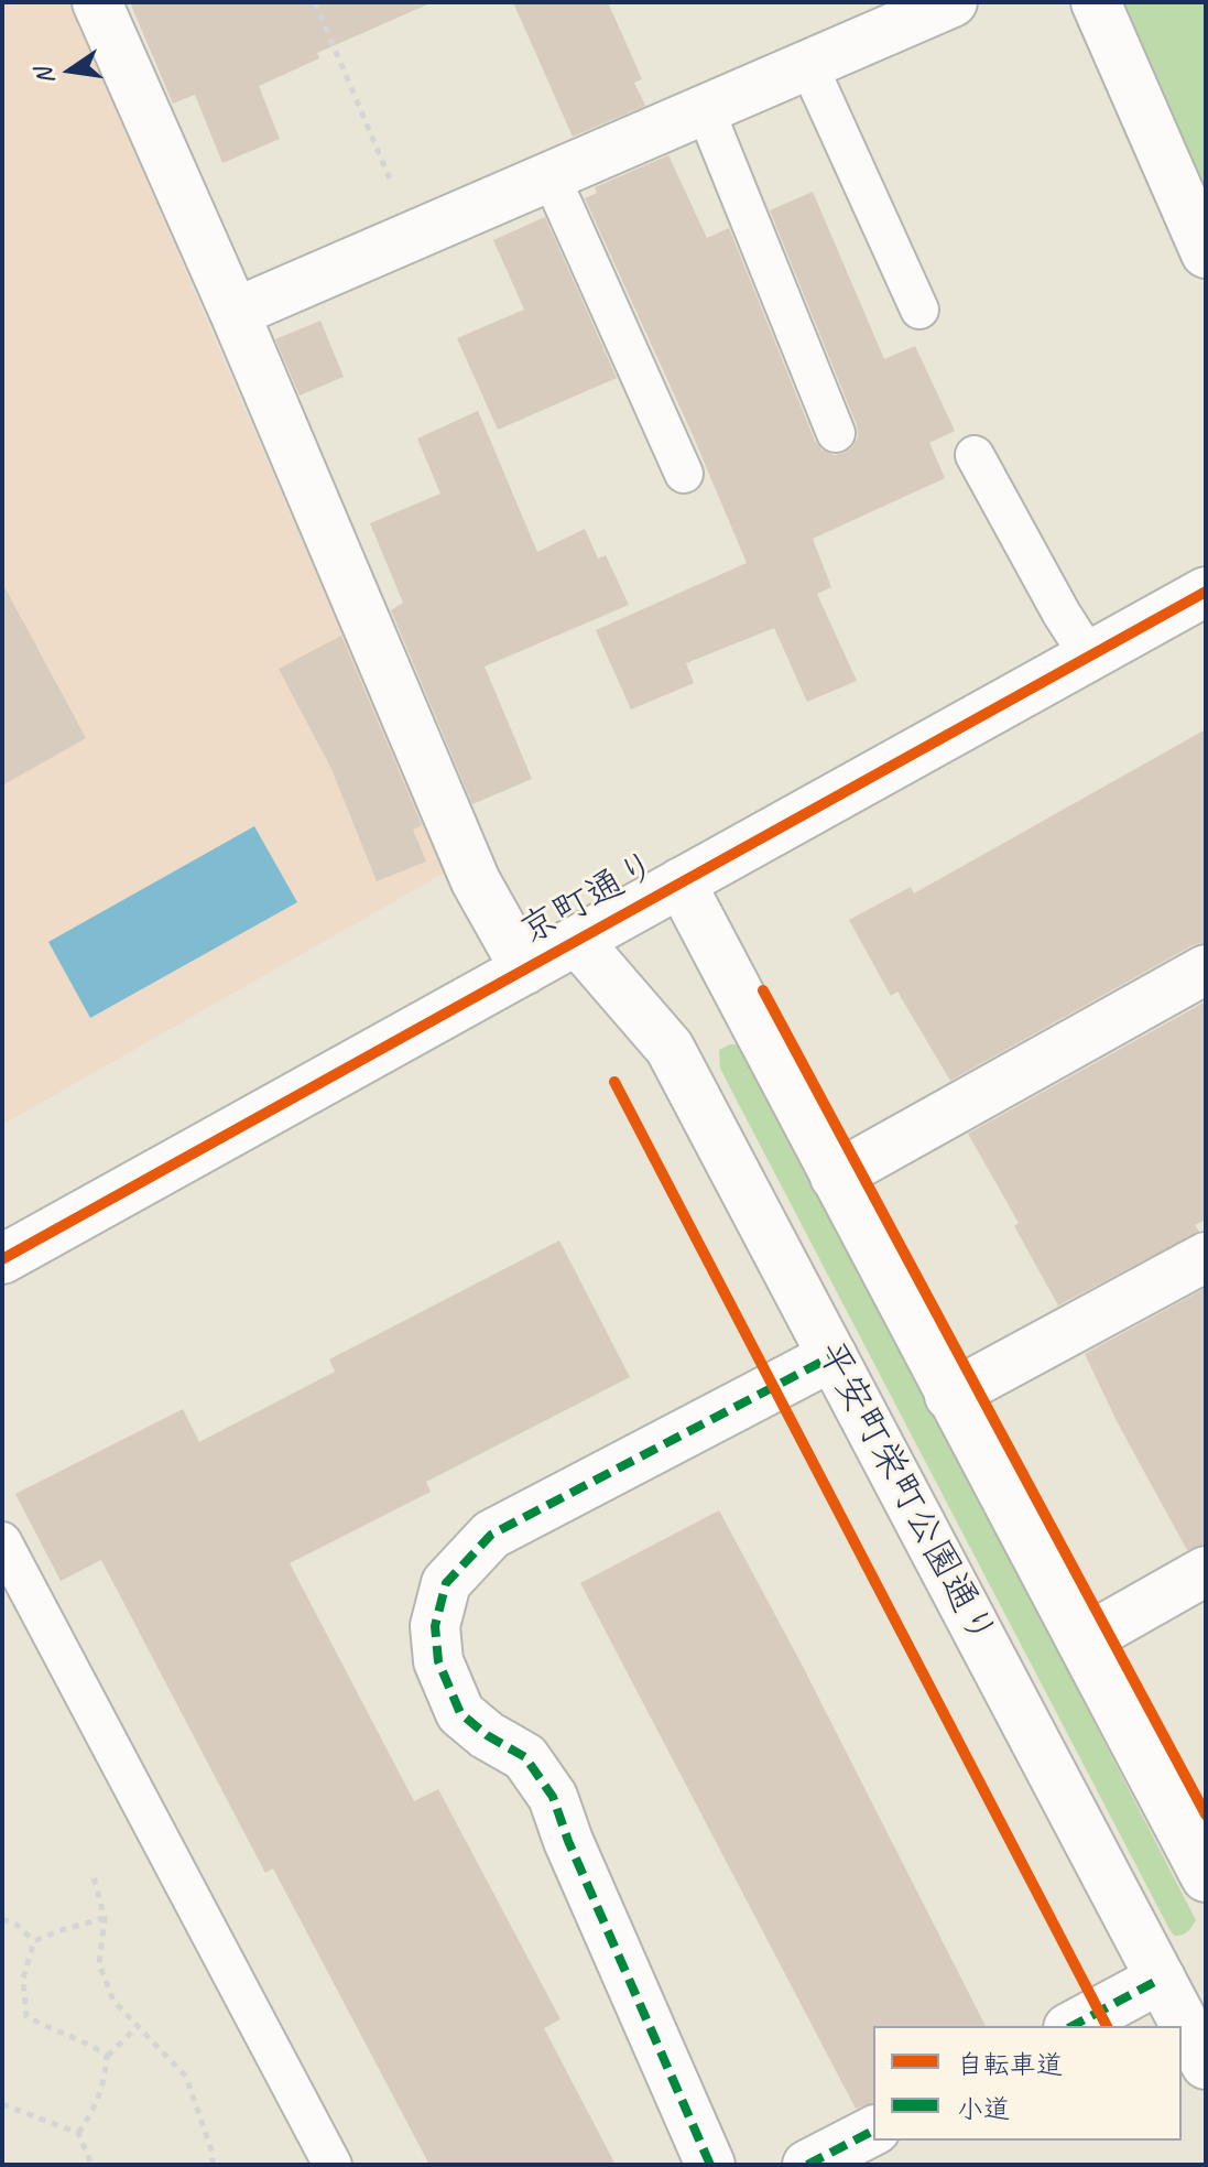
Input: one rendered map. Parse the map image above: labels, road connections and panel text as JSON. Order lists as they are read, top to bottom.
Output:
{
  "streets": {
    "street": ["京町通り", "平安町栄町公園通り"]
  },
  "crossings": [
    ["京町通り", "平安町栄町公園通り"]
  ],
  "legend": ["自転車道", "小道"],
  "north": "left"
}
